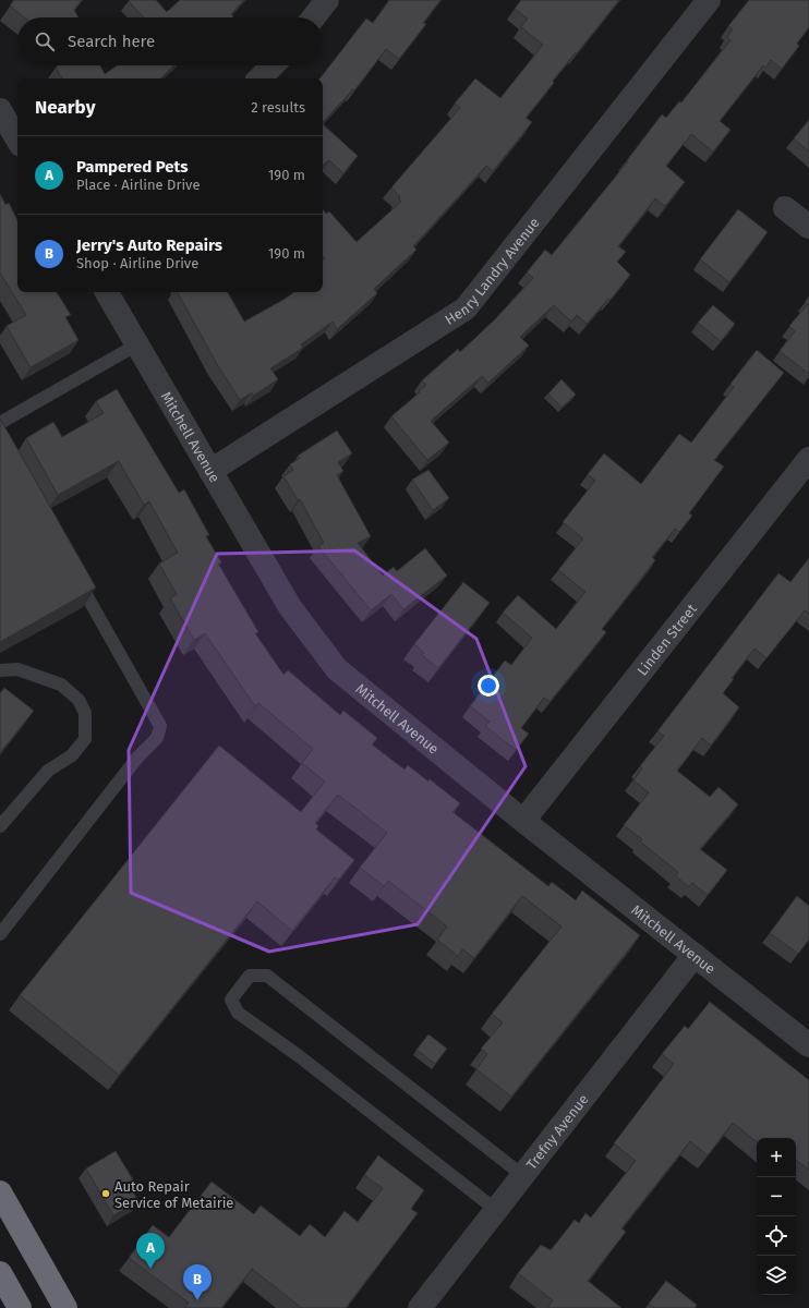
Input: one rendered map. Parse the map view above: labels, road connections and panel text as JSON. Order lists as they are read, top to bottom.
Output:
{
  "streets": {
    "street": [
      "Henry Landry Avenue",
      "Mitchell Avenue",
      "Linden Street",
      "Trefny Avenue"
    ]
  },
  "crossings": [
    ["Henry Landry Avenue", "Mitchell Avenue"],
    ["Mitchell Avenue", "Linden Street"],
    ["Mitchell Avenue", "Trefny Avenue"]
  ],
  "places": ["Auto Repair Service of Metairie"],
  "page": {
    "search": "Search here",
    "heading": ["Nearby", "2 results"],
    "list": [
      {
        "mark": "A",
        "name": "Pampered Pets",
        "note": "Place · Airline Drive",
        "value": "190 m"
      },
      {
        "mark": "B",
        "name": "Jerry's Auto Repairs",
        "note": "Shop · Airline Drive",
        "value": "190 m"
      }
    ],
    "map_buttons": ["+", "−"],
    "pins": ["A", "B"]
  }
}
